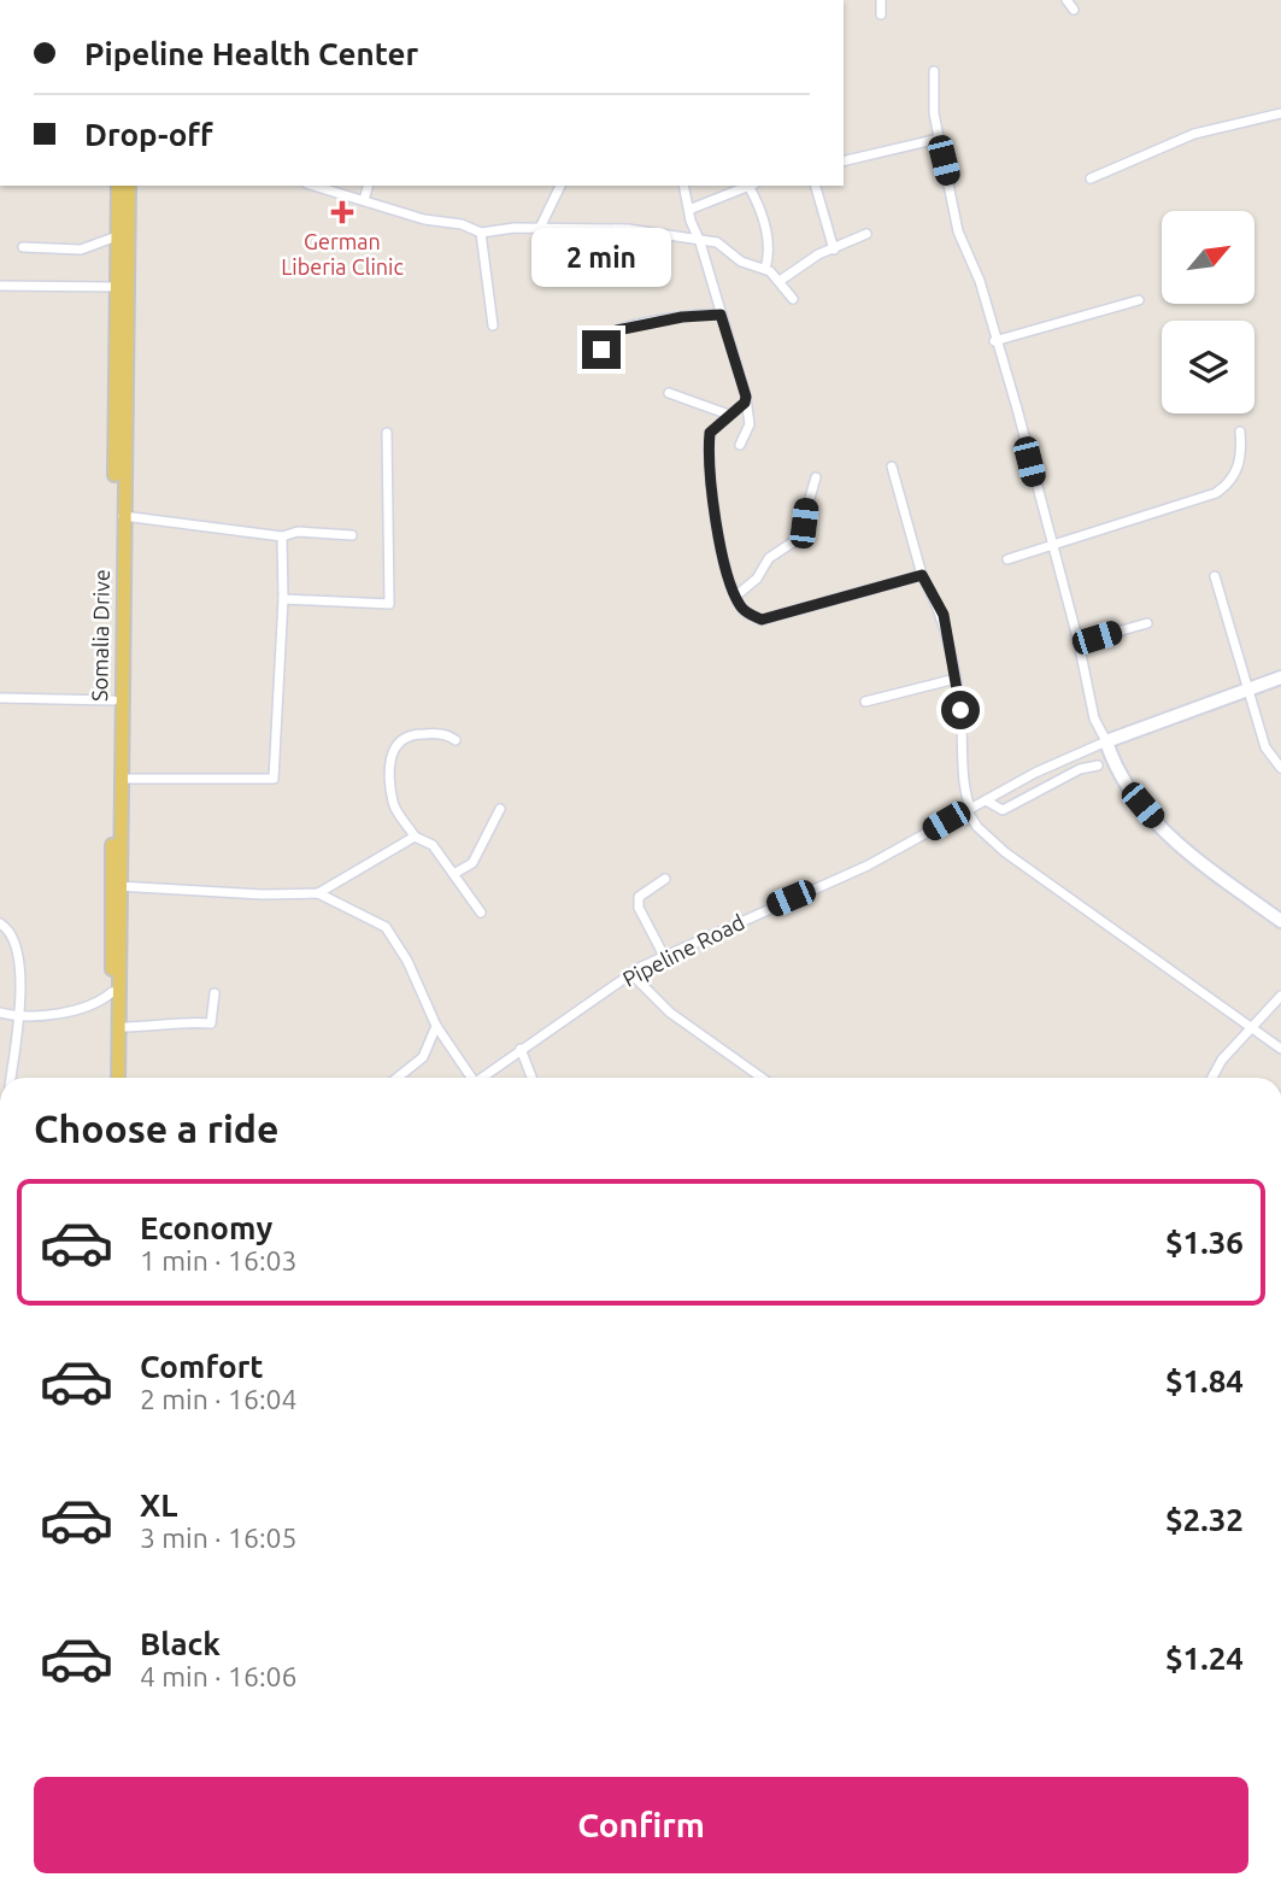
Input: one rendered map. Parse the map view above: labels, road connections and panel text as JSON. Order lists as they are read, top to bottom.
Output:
{
  "streets": {
    "main road": ["Somalia Drive"],
    "street": ["Pipeline Road"]
  },
  "places": {
    "health": ["German Liberia Clinic"]
  },
  "north": "top right",
  "page": {
    "banner": ["Pipeline Health Center", "Drop-off"],
    "bubble": "2 min",
    "heading": "Choose a ride",
    "list": [
      {
        "name": "Economy",
        "note": "1 min · 16:03",
        "value": "$1.36"
      },
      {
        "name": "Comfort",
        "note": "2 min · 16:04",
        "value": "$1.84"
      },
      {
        "name": "XL",
        "note": "3 min · 16:05",
        "value": "$2.32"
      },
      {
        "name": "Black",
        "note": "4 min · 16:06",
        "value": "$1.24"
      }
    ],
    "buttons": "Confirm"
  }
}
